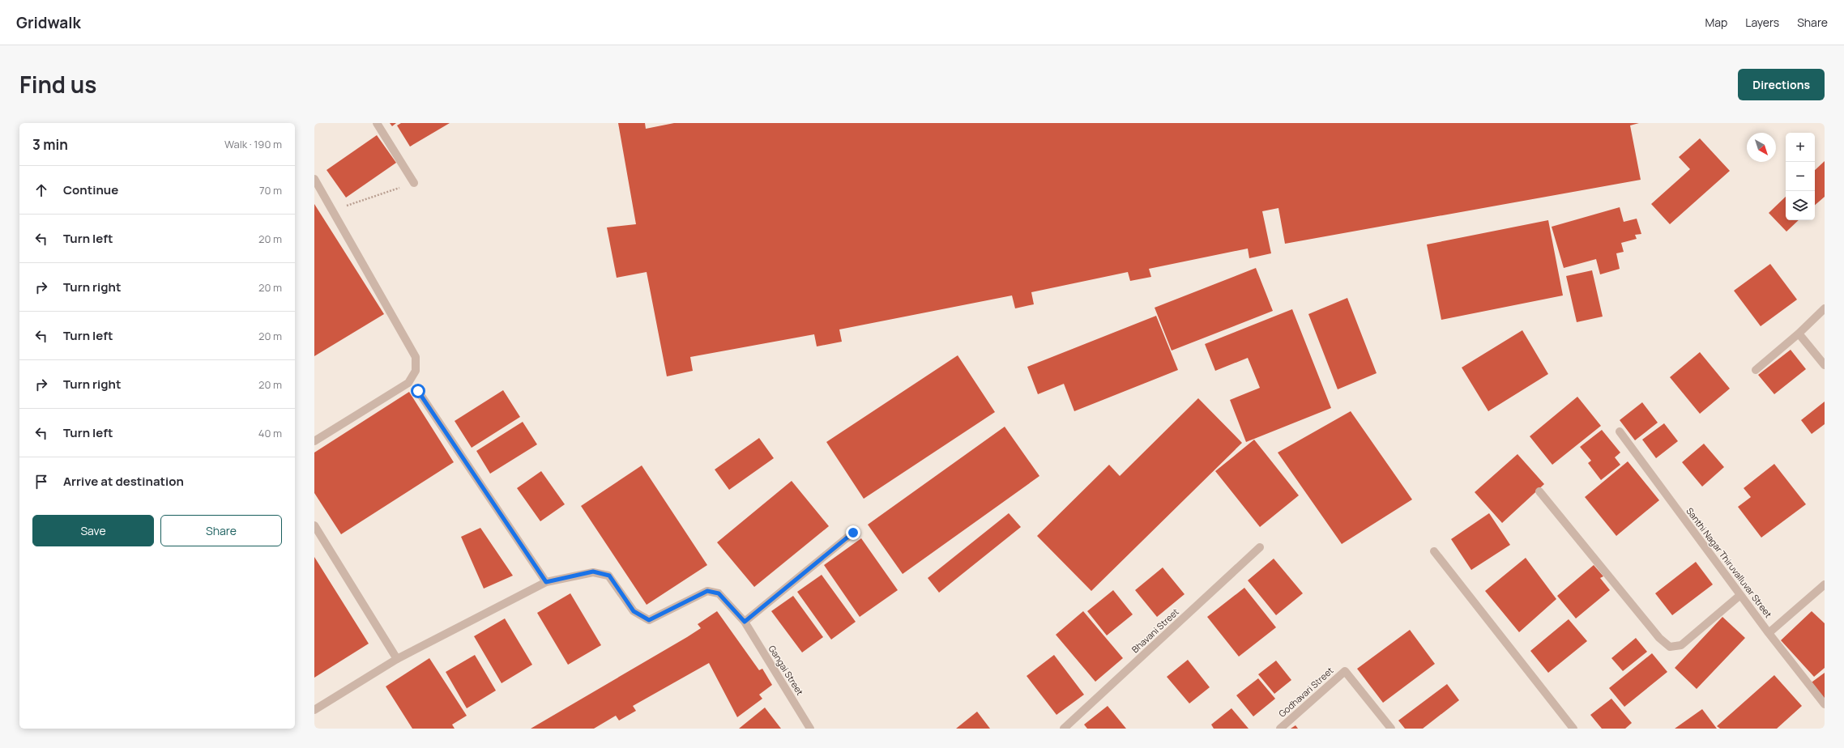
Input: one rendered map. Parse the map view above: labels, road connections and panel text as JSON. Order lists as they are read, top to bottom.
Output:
{
  "streets": {
    "street": [
      "Santhi Nagar Thiruvalluvar Street",
      "Bhavani Street",
      "Gangai Street",
      "Godhavari Street"
    ]
  },
  "north": "bottom right",
  "page": {
    "header": "Gridwalk",
    "nav": ["Map", "Layers", "Share"],
    "title": "Find us",
    "buttons": [
      "Directions",
      ["Save", "Share"]
    ],
    "heading": ["3 min", "Walk · 190 m"],
    "map_buttons": ["+", "−"],
    "list": [
      ["Continue", "70 m"],
      ["Turn left", "20 m"],
      ["Turn right", "20 m"],
      ["Turn left", "20 m"],
      ["Turn right", "20 m"],
      ["Turn left", "40 m"],
      "Arrive at destination"
    ]
  }
}
